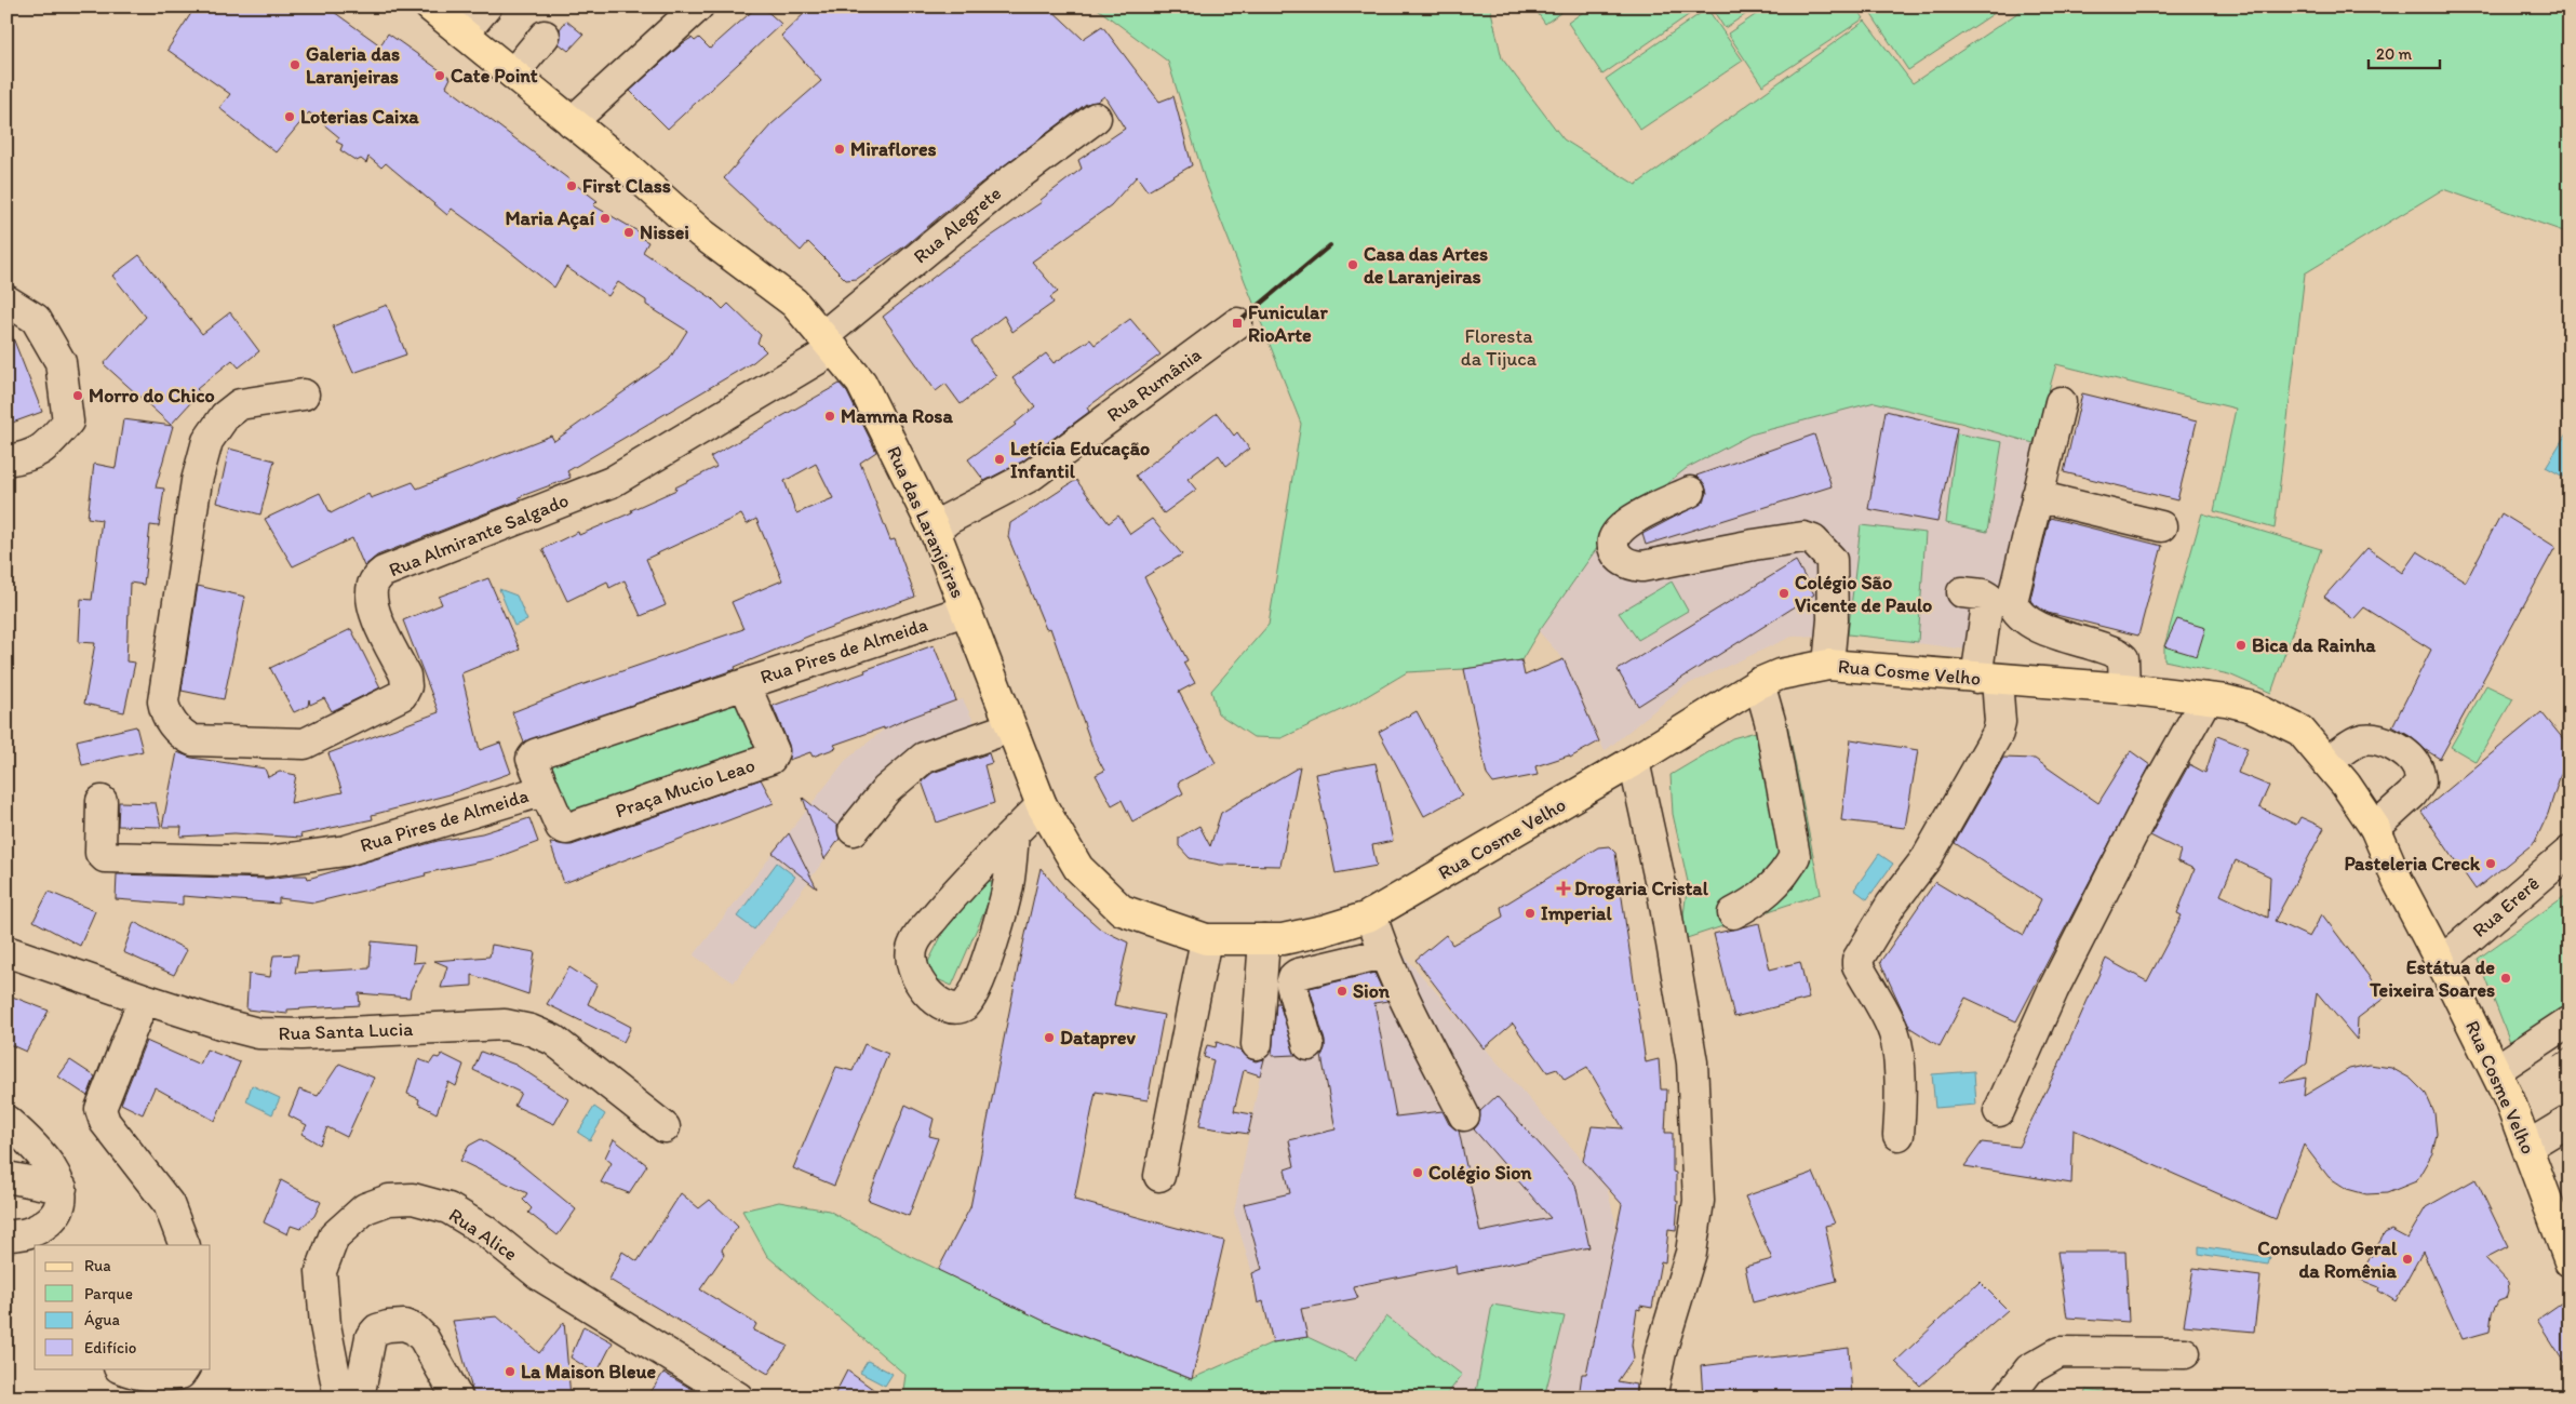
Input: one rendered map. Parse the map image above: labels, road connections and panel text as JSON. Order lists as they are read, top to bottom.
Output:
{
  "streets": {
    "main road": ["Rua das Laranjeiras", "Rua Cosme Velho"],
    "street": [
      "Rua Alegrete",
      "Rua Rumânia",
      "Rua Almirante Salgado",
      "Rua Pires de Almeida",
      "Praça Mucio Leao",
      "Rua Ererê",
      "Rua Santa Lucia",
      "Rua Alice"
    ]
  },
  "crossings": [
    ["Rua Alegrete", "Rua das Laranjeiras"],
    ["Rua Alegrete", "Rua Almirante Salgado"],
    ["Rua Rumânia", "Rua das Laranjeiras"],
    ["Rua das Laranjeiras", "Rua Almirante Salgado"],
    ["Rua das Laranjeiras", "Rua Pires de Almeida"],
    ["Rua das Laranjeiras", "Rua Cosme Velho"],
    ["Rua Pires de Almeida", "Praça Mucio Leao"],
    ["Rua Cosme Velho", "Rua Ererê"]
  ],
  "parks": ["Floresta da Tijuca"],
  "places": {
    "other": [
      "Galeria das Laranjeiras",
      "Cate Point",
      "Loterias Caixa",
      "Miraflores",
      "First Class",
      "Maria Açaí",
      "Nissei",
      "Casa das Artes de Laranjeiras",
      "Morro do Chico",
      "Mamma Rosa",
      "Letícia Educação Infantil",
      "Colégio São Vicente de Paulo",
      "Bica da Rainha",
      "Pasteleria Creck",
      "Imperial",
      "Estátua de Teixeira Soares",
      "Sion",
      "Dataprev",
      "Colégio Sion",
      "Consulado Geral da Romênia",
      "La Maison Bleue"
    ],
    "transit": ["Funicular RioArte"],
    "health": ["Drogaria Cristal"]
  },
  "legend": [
    "Rua",
    "Parque",
    "Água",
    "Edifício"
  ],
  "scale_bar": "20 m"
}
